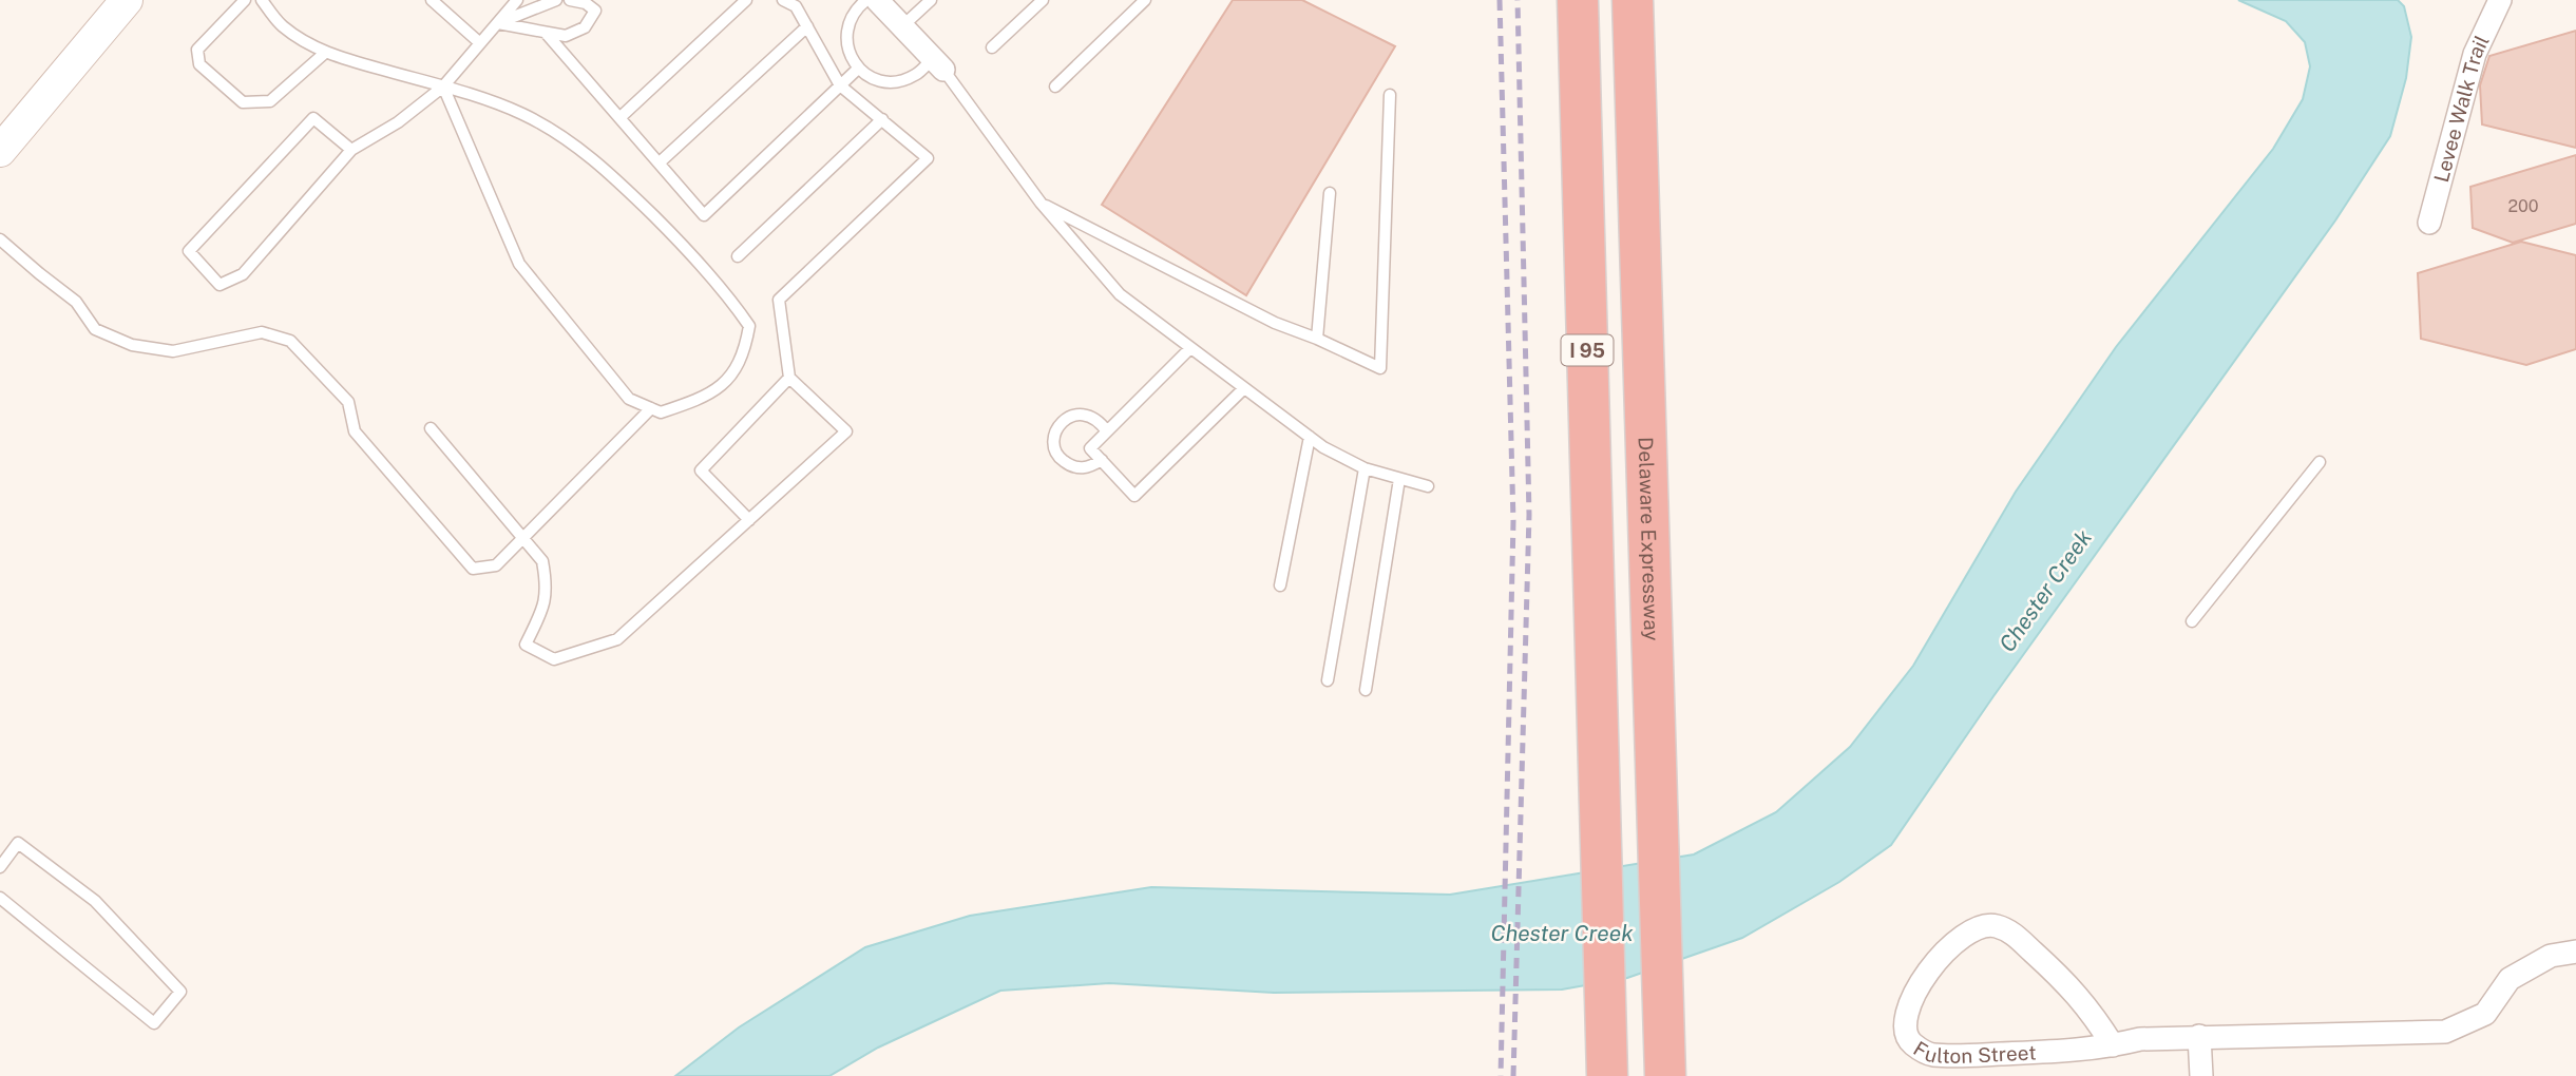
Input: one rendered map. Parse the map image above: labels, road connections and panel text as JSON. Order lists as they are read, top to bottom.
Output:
{
  "streets": {
    "highway": ["I 95", "Delaware Expressway"],
    "street": ["Levee Walk Trail", "Fulton Street"]
  },
  "water": ["Chester Creek"],
  "house_numbers": ["200"]
}
